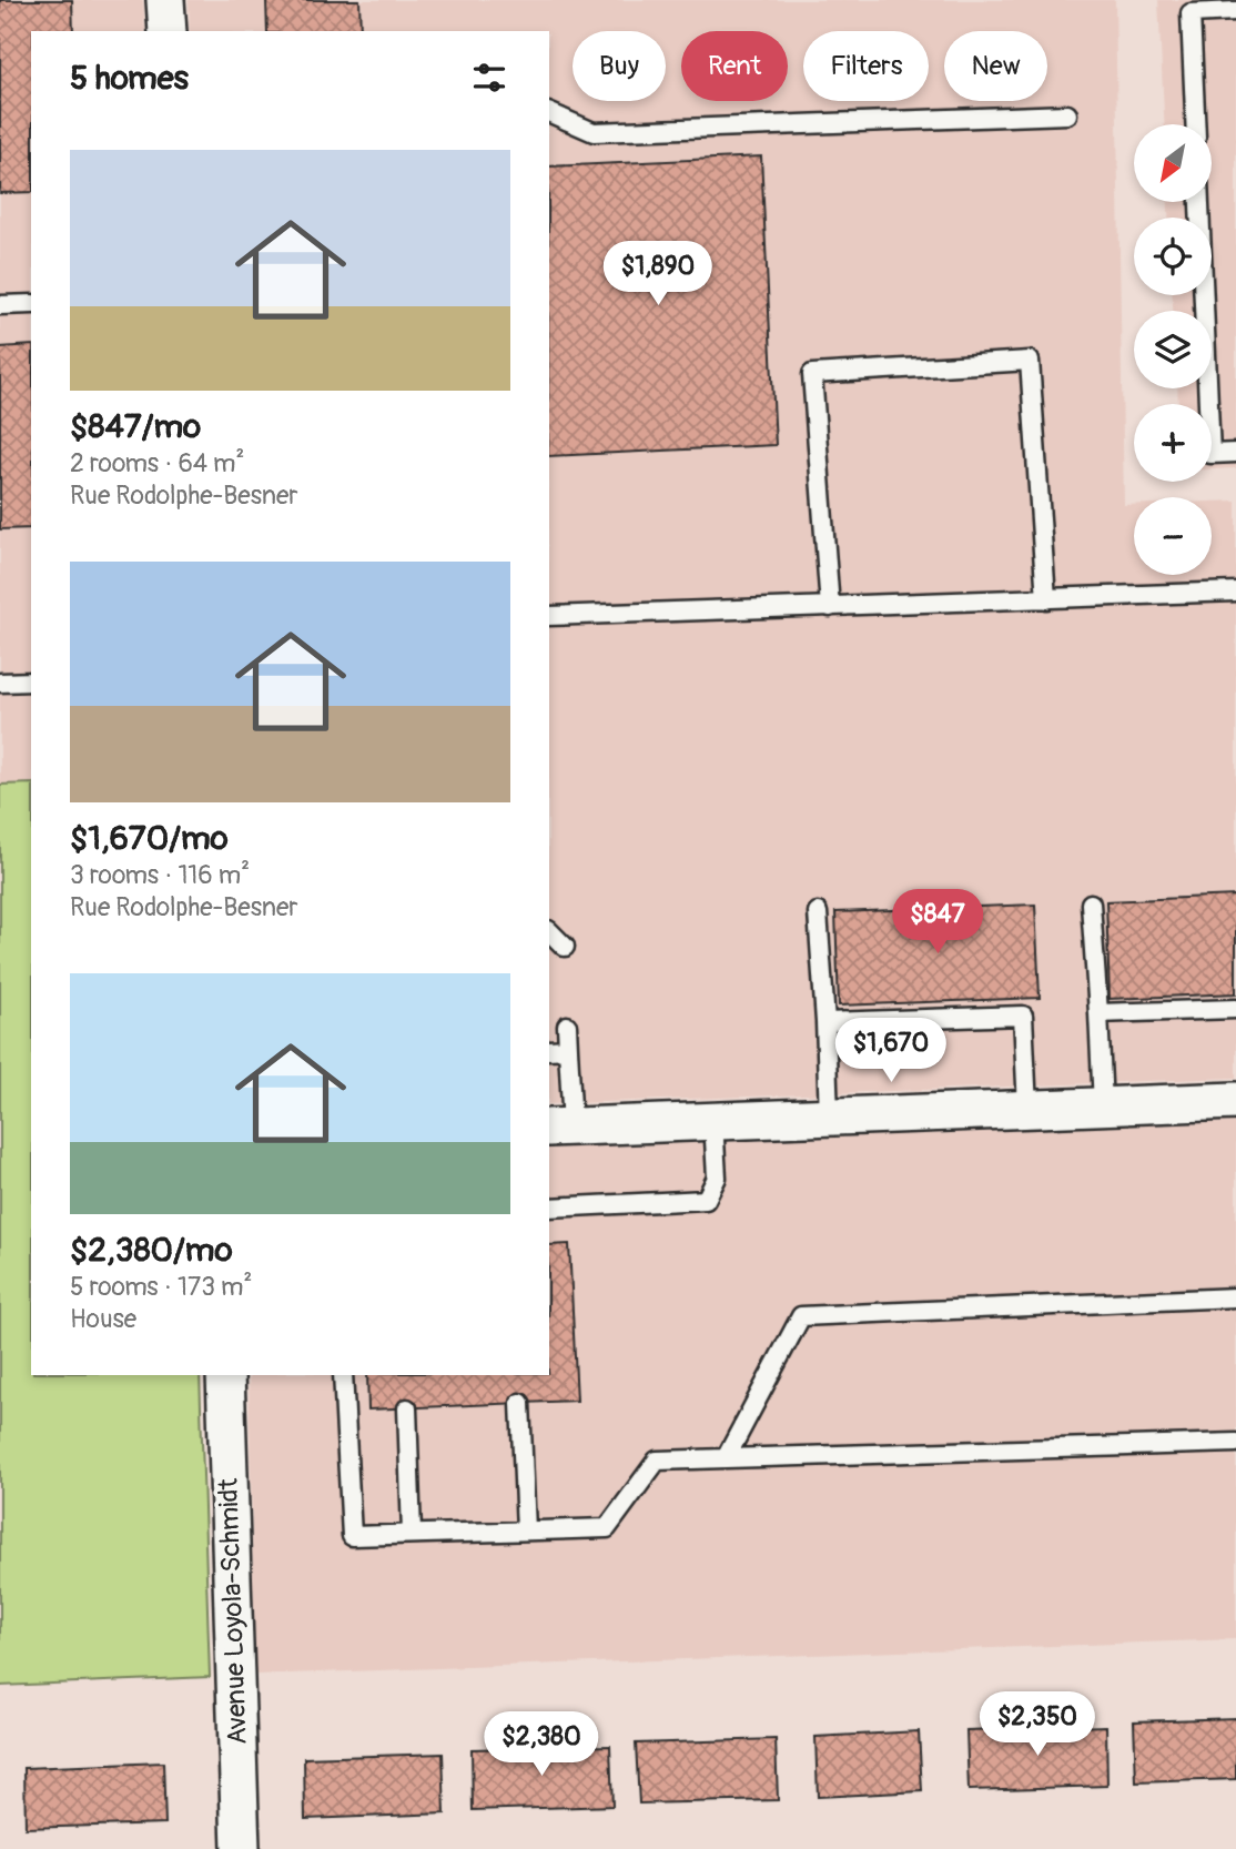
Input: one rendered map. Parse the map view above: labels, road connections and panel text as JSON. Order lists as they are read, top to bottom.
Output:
{
  "streets": {
    "street": ["Avenue Loyola-Schmidt"]
  },
  "north": "bottom left",
  "page": {
    "chip": [
      "Buy",
      "Rent",
      "Filters",
      "New"
    ],
    "heading": "5 homes",
    "map_buttons": ["+", "−"],
    "list": [
      {
        "name": "$847/mo",
        "note": "2 rooms · 64 m² · Rue Rodolphe-Besner"
      },
      {
        "name": "$1,670/mo",
        "note": "3 rooms · 116 m² · Rue Rodolphe-Besner"
      },
      {
        "name": "$2,380/mo",
        "note": "5 rooms · 173 m² · House"
      }
    ],
    "price": [
      "$1,890",
      "$847",
      "$1,670",
      "$2,350",
      "$2,380"
    ]
  }
}
